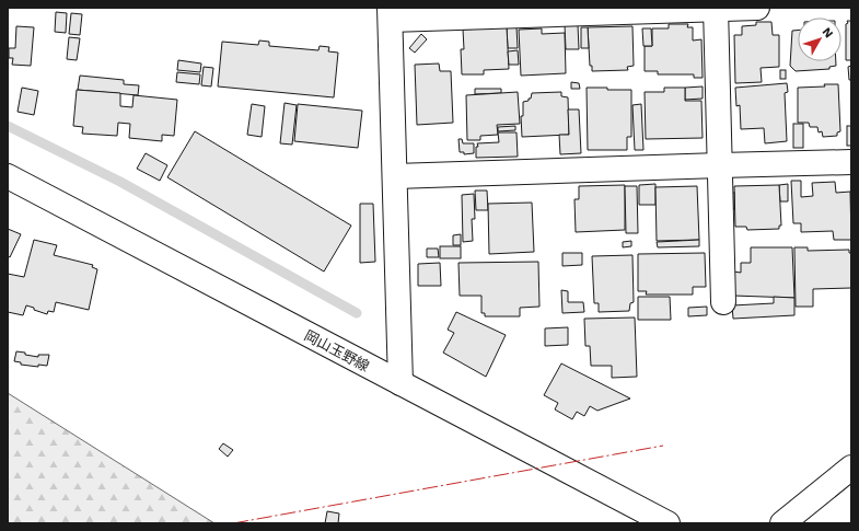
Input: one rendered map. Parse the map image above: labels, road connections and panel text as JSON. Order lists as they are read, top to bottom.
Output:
{
  "streets": {
    "street": ["岡山玉野線"]
  },
  "north": "top right"
}
